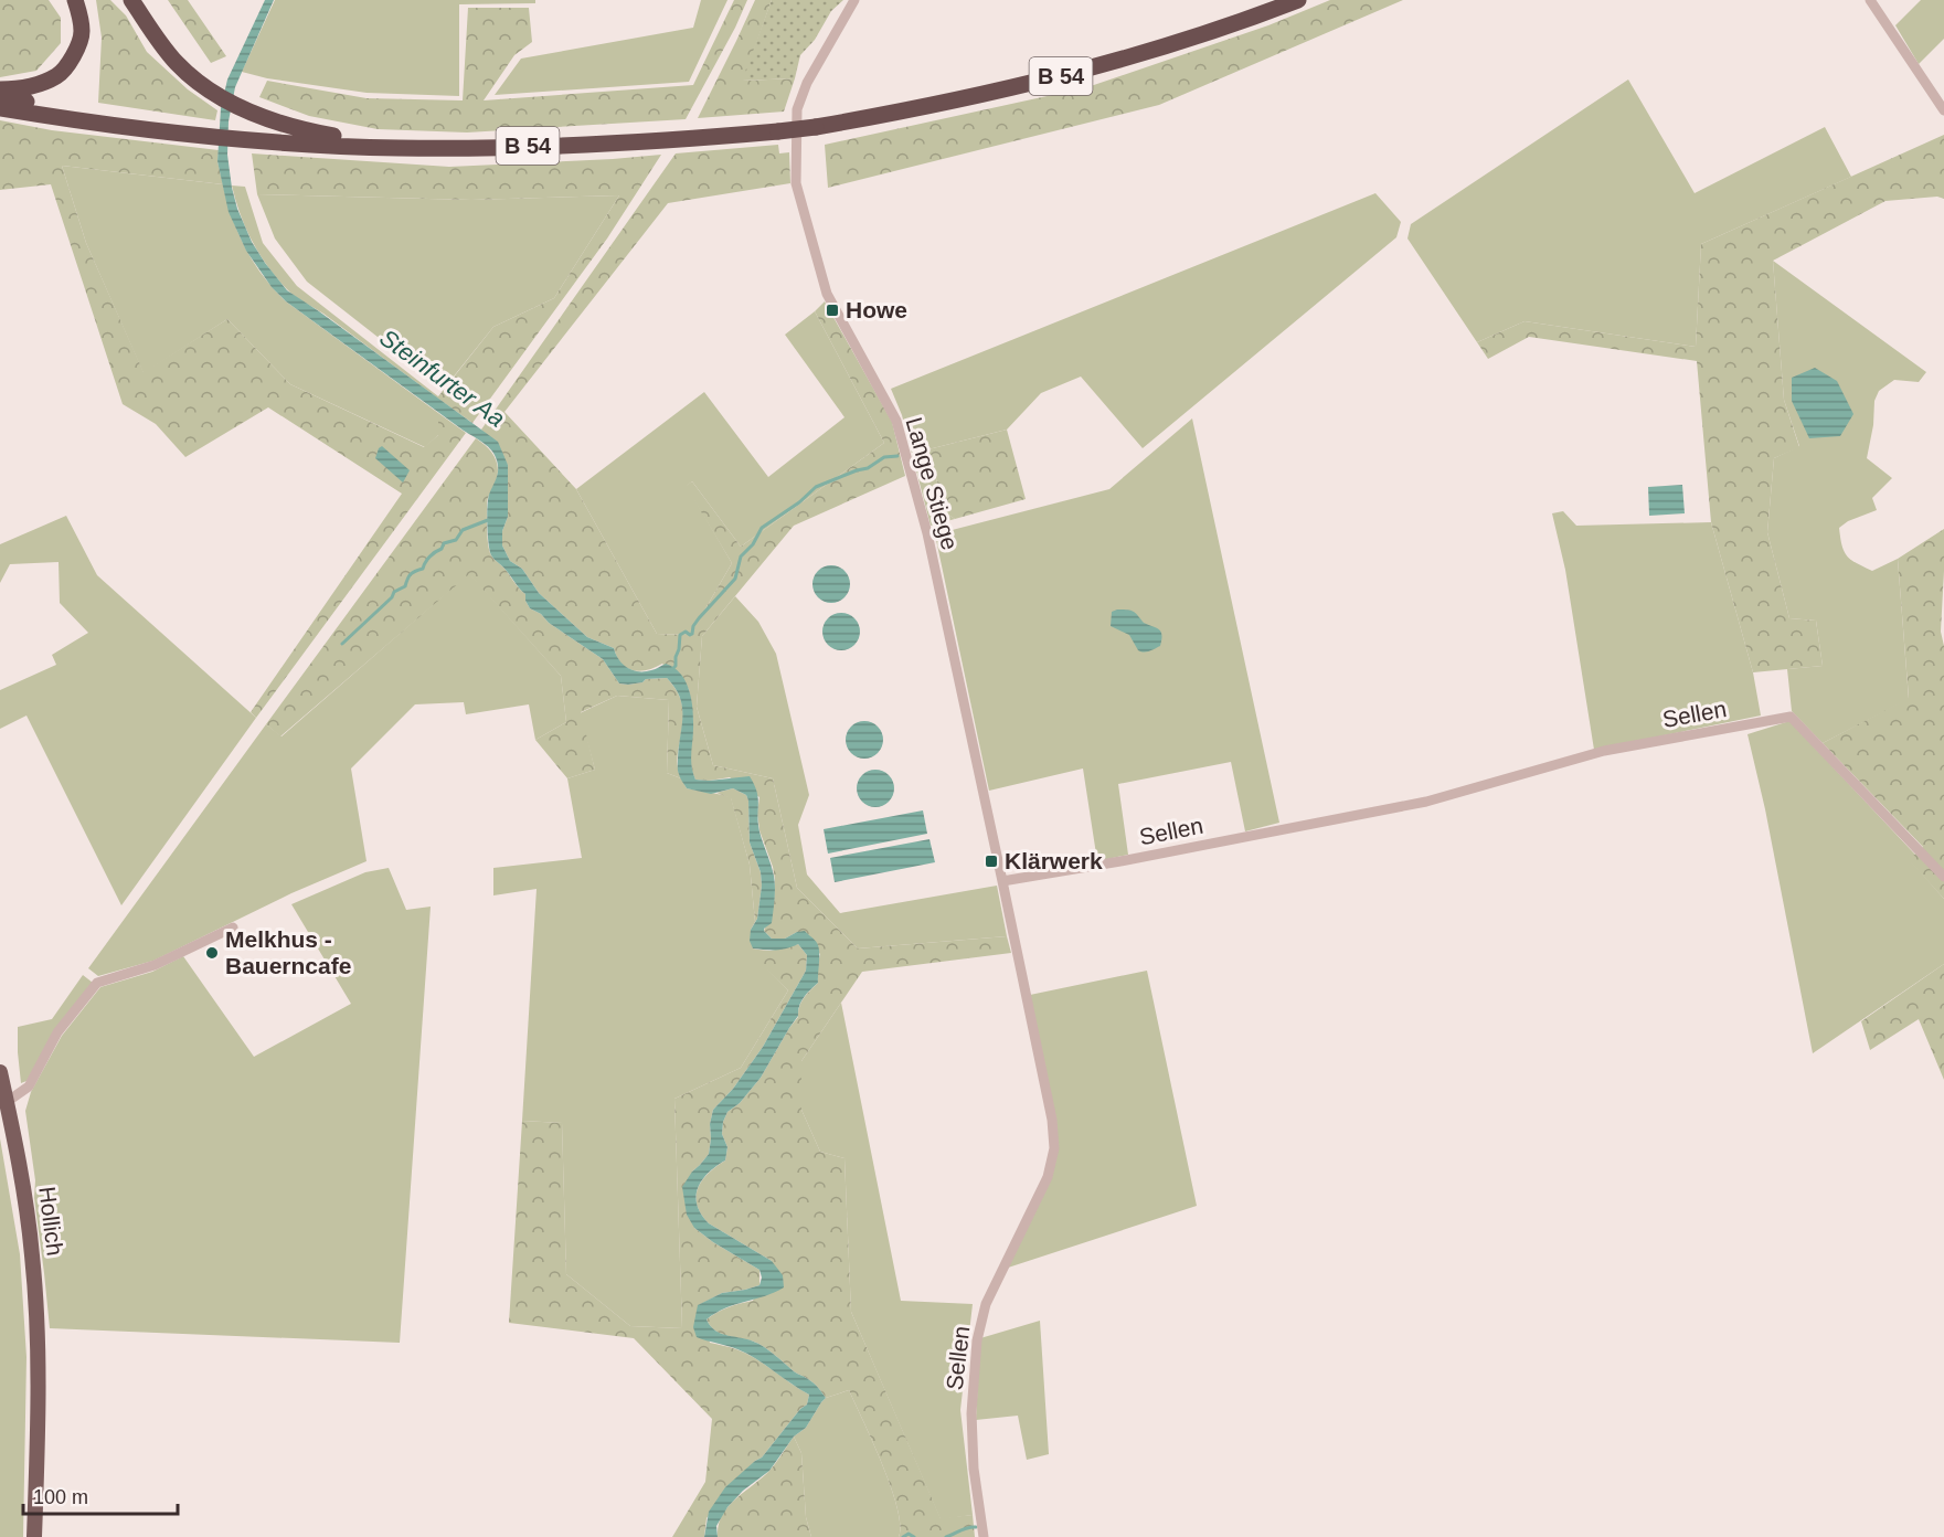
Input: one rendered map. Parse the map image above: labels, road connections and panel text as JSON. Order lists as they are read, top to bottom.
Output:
{
  "streets": {
    "highway": ["B 54"],
    "main road": ["Hollich"],
    "street": ["Lange Stiege", "Sellen"]
  },
  "crossings": [
    ["Lange Stiege", "Sellen"]
  ],
  "water": ["Steinfurter Aa"],
  "places": {
    "transit": ["Howe", "Klärwerk"],
    "other": ["Melkhus - Bauerncafe"]
  },
  "scale_bar": "100 m"
}
